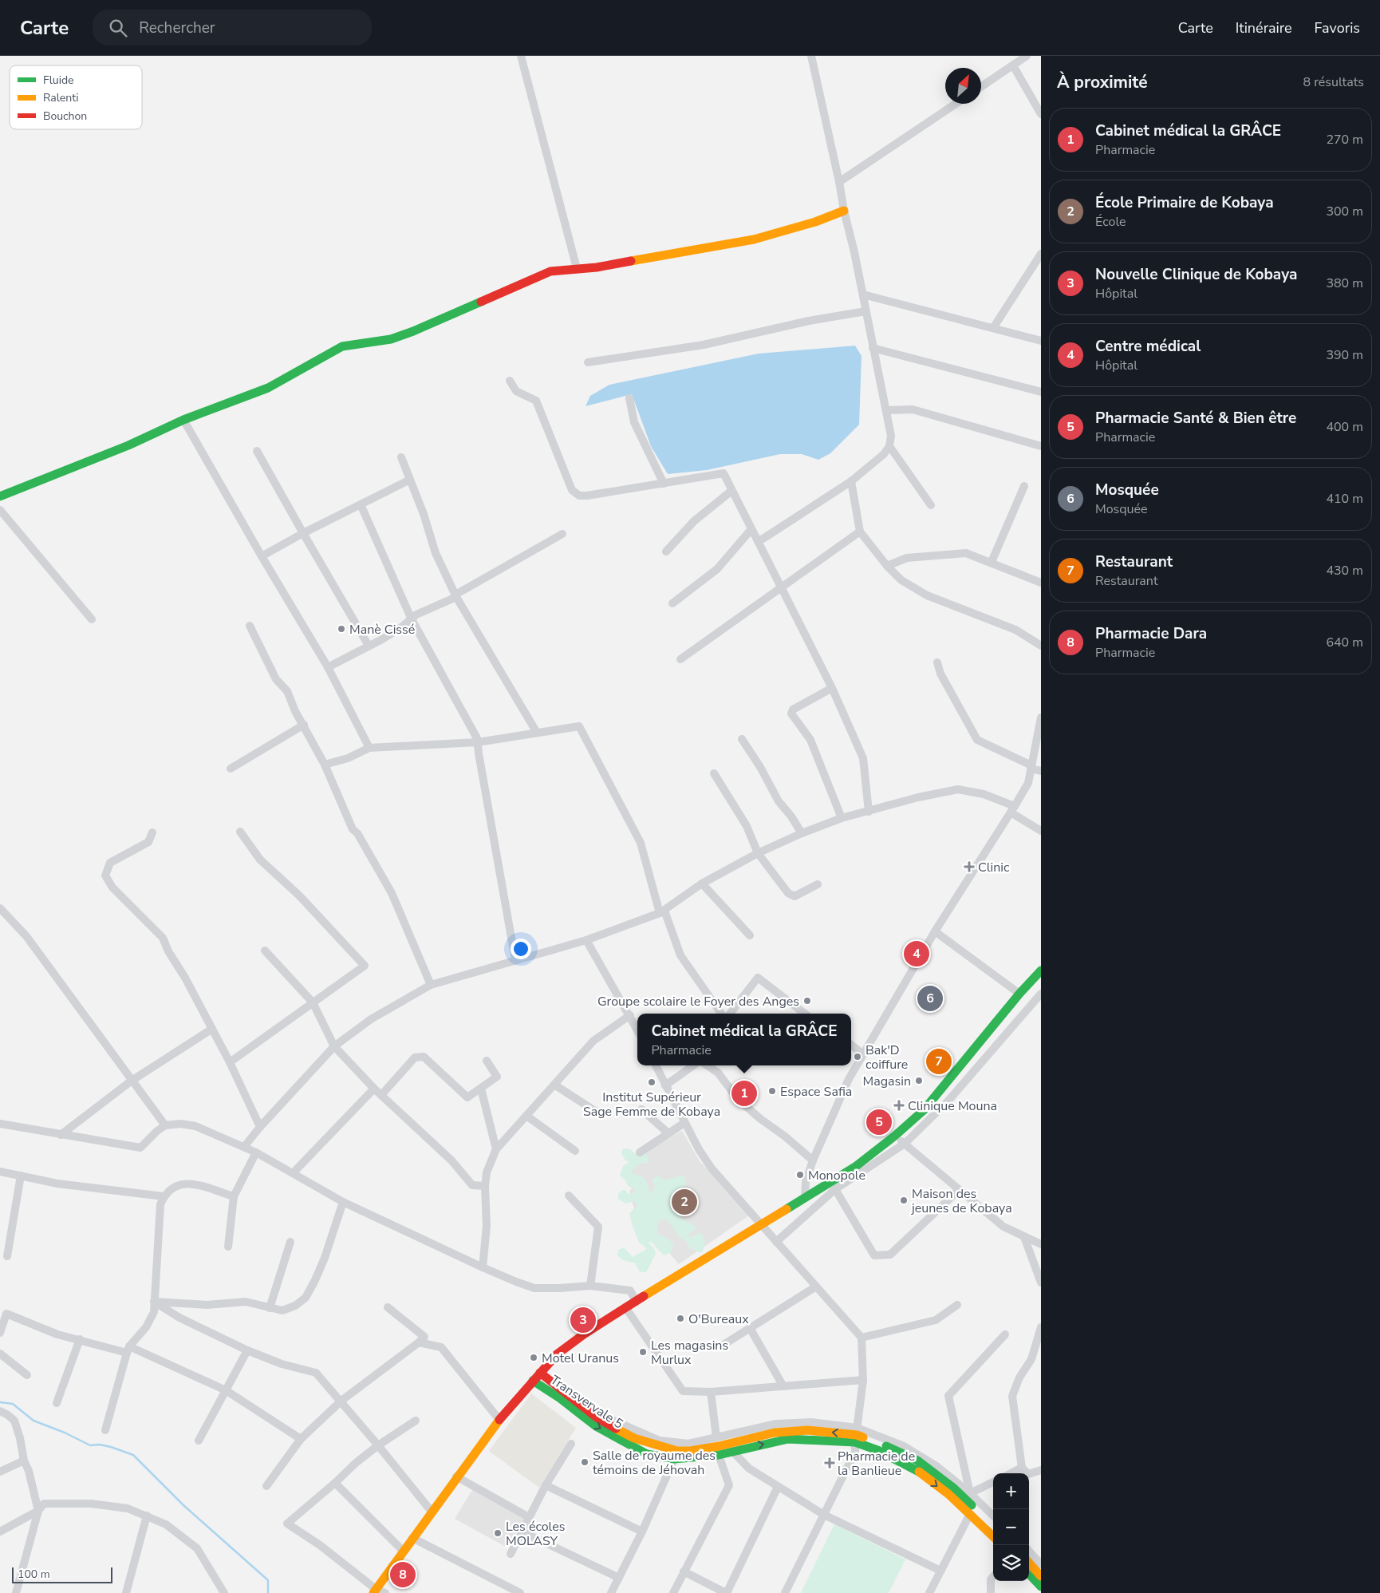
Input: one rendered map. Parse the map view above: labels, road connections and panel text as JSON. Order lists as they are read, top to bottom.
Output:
{
  "streets": {
    "main road": ["Transvervale 5"]
  },
  "places": {
    "other": [
      "Manè Cissé",
      "Groupe scolaire le Foyer des Anges",
      "Bak'D coiffure",
      "Magasin",
      "Institut Supérieur Sage Femme de Kobaya",
      "Espace Safia",
      "Monopole",
      "Maison des jeunes de Kobaya",
      "O'Bureaux",
      "Les magasins Murlux",
      "Motel Uranus",
      "Salle de royaume des témoins de Jéhovah",
      "Les écoles MOLASY"
    ],
    "health": ["Clinic", "Clinique Mouna", "Pharmacie de la Banlieue"]
  },
  "legend": ["Fluide", "Ralenti", "Bouchon"],
  "scale_bar": "100 m",
  "north": "top right",
  "page": {
    "header": "Carte",
    "search": "Rechercher",
    "nav": ["Carte", "Itinéraire", "Favoris"],
    "heading": ["À proximité", "8 résultats"],
    "list": [
      {
        "mark": "1",
        "name": "Cabinet médical la GRÂCE",
        "note": "Pharmacie",
        "value": "270 m"
      },
      {
        "mark": "2",
        "name": "École Primaire de Kobaya",
        "note": "École",
        "value": "300 m"
      },
      {
        "mark": "3",
        "name": "Nouvelle Clinique de Kobaya",
        "note": "Hôpital",
        "value": "380 m"
      },
      {
        "mark": "4",
        "name": "Centre médical",
        "note": "Hôpital",
        "value": "390 m"
      },
      {
        "mark": "5",
        "name": "Pharmacie Santé & Bien être",
        "note": "Pharmacie",
        "value": "400 m"
      },
      {
        "mark": "6",
        "name": "Mosquée",
        "note": "Mosquée",
        "value": "410 m"
      },
      {
        "mark": "7",
        "name": "Restaurant",
        "note": "Restaurant",
        "value": "430 m"
      },
      {
        "mark": "8",
        "name": "Pharmacie Dara",
        "note": "Pharmacie",
        "value": "640 m"
      }
    ],
    "pins": [
      "4",
      "6",
      "7",
      "1",
      "5",
      "2",
      "3",
      "8"
    ],
    "popup": ["Cabinet médical la GRÂCE", "Pharmacie"],
    "map_buttons": ["+", "−"],
    "scale": "100 m"
  }
}
